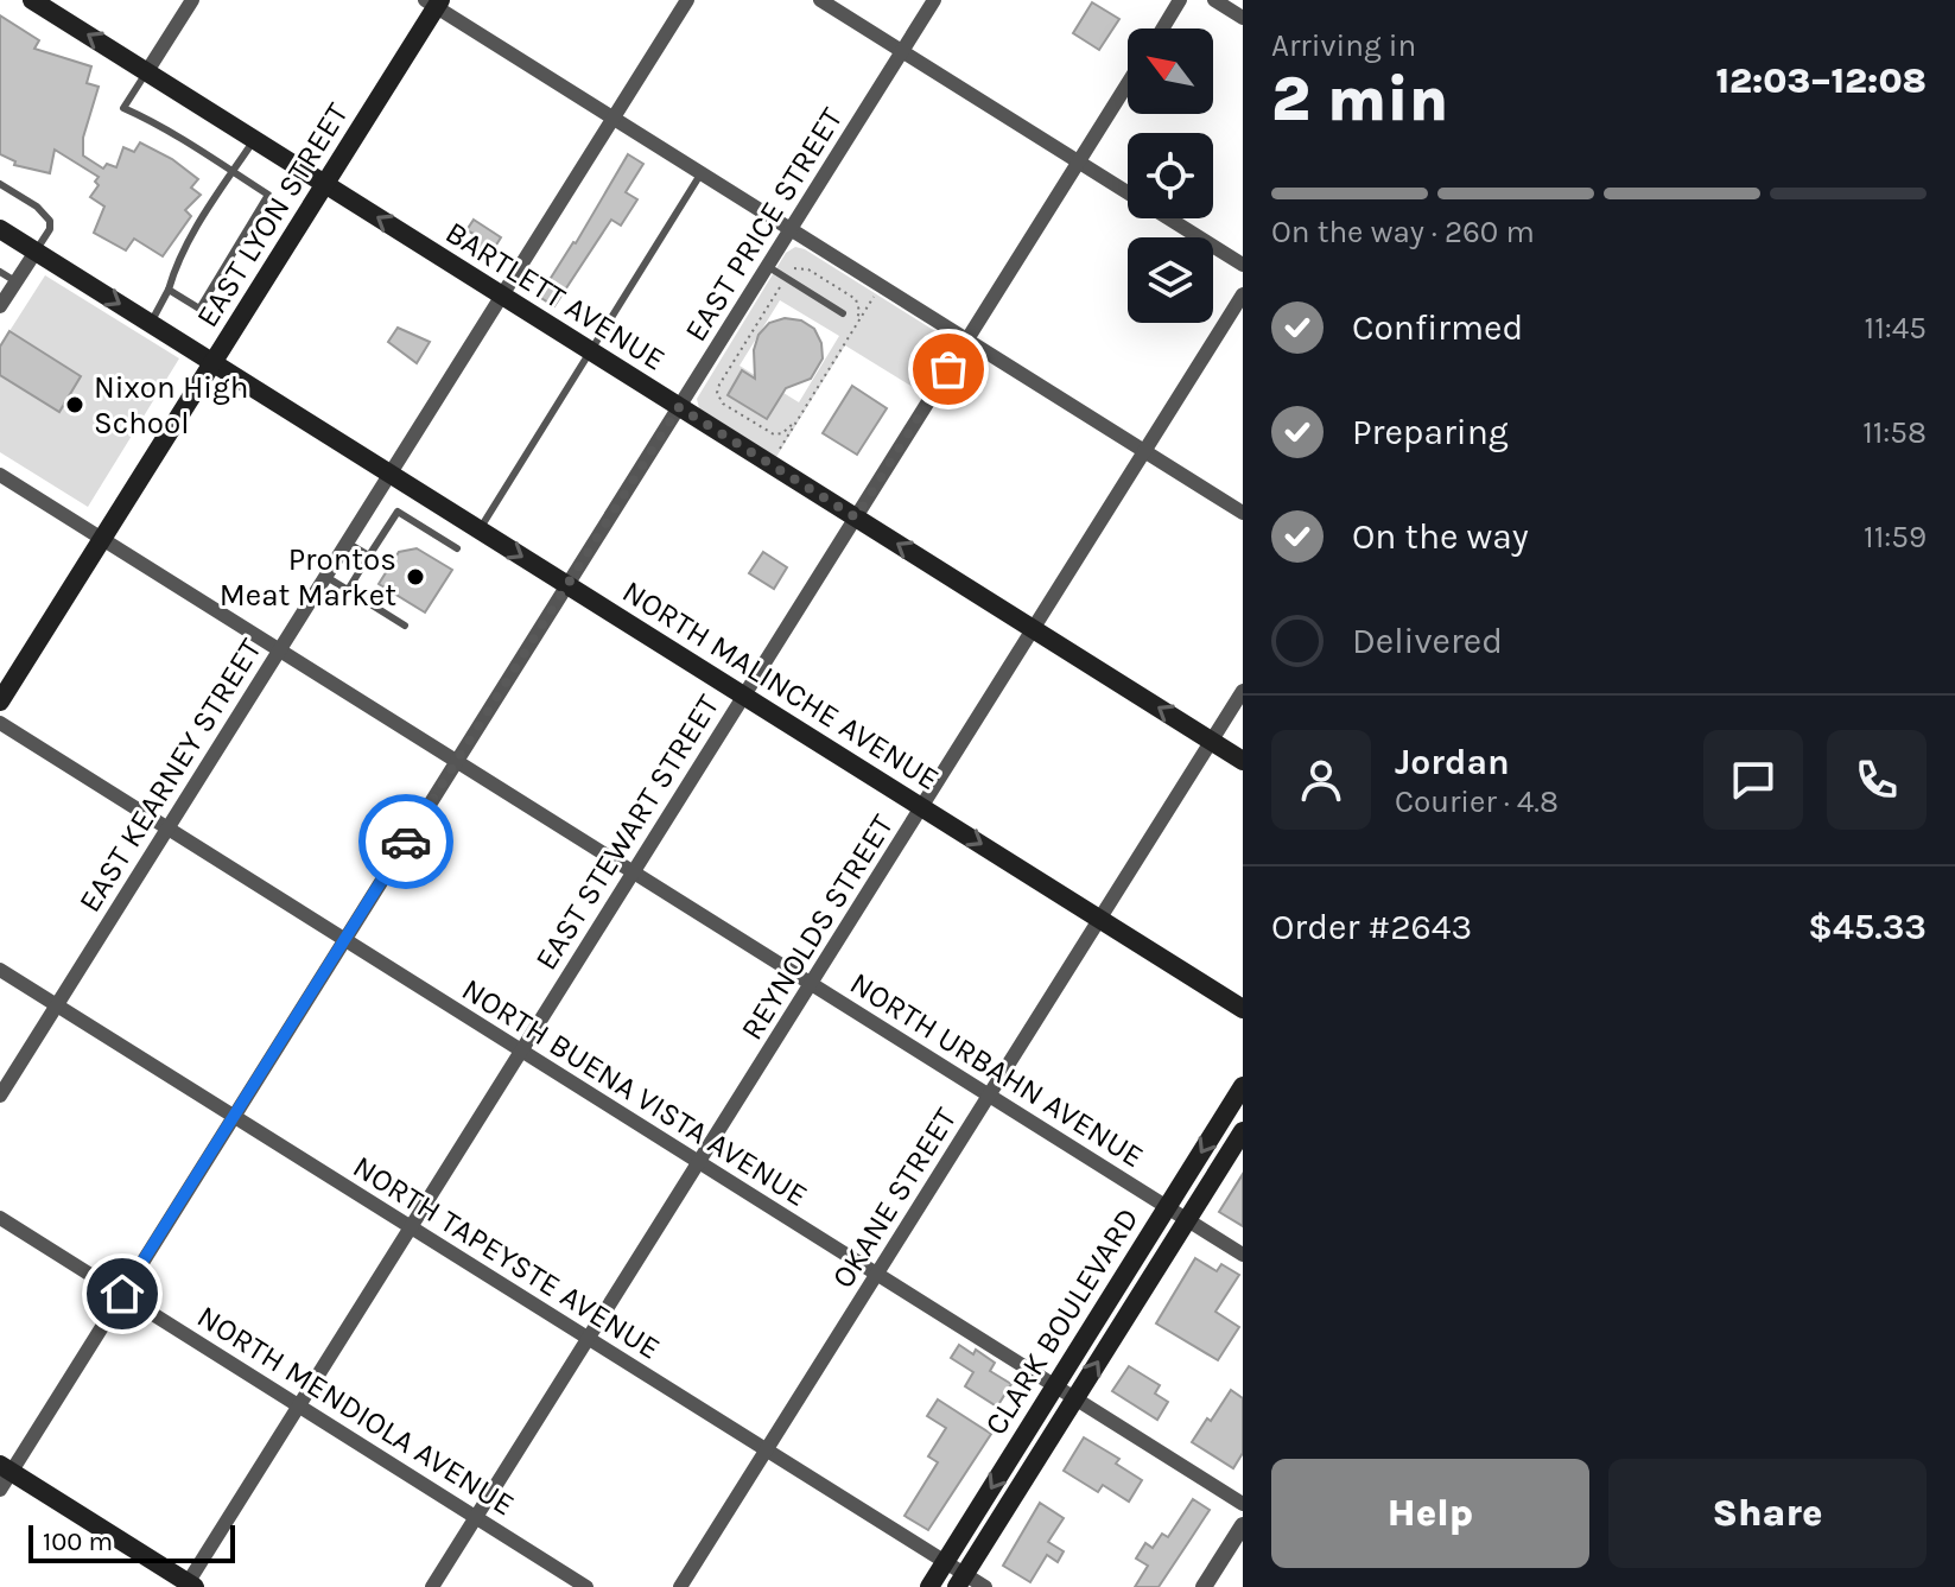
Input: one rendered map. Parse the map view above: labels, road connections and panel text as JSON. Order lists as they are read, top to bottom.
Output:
{
  "streets": {
    "main road": [
      "EAST LYON STREET",
      "BARTLETT AVENUE",
      "NORTH MALINCHE AVENUE",
      "CLARK BOULEVARD"
    ],
    "street": [
      "EAST PRICE STREET",
      "EAST KEARNEY STREET",
      "EAST STEWART STREET",
      "REYNOLDS STREET",
      "NORTH URBAHN AVENUE",
      "NORTH BUENA VISTA AVENUE",
      "OKANE STREET",
      "NORTH TAPEYSTE AVENUE",
      "NORTH MENDIOLA AVENUE"
    ]
  },
  "crossings": [
    ["EAST LYON STREET", "BARTLETT AVENUE"],
    ["EAST LYON STREET", "NORTH MALINCHE AVENUE"],
    ["EAST LYON STREET", "NORTH URBAHN AVENUE"],
    ["EAST PRICE STREET", "BARTLETT AVENUE"],
    ["EAST PRICE STREET", "NORTH MALINCHE AVENUE"],
    ["EAST PRICE STREET", "NORTH URBAHN AVENUE"],
    ["EAST PRICE STREET", "NORTH BUENA VISTA AVENUE"],
    ["EAST PRICE STREET", "NORTH TAPEYSTE AVENUE"],
    ["EAST PRICE STREET", "NORTH MENDIOLA AVENUE"],
    ["BARTLETT AVENUE", "EAST KEARNEY STREET"],
    ["BARTLETT AVENUE", "EAST STEWART STREET"],
    ["BARTLETT AVENUE", "REYNOLDS STREET"],
    ["BARTLETT AVENUE", "OKANE STREET"],
    ["NORTH MALINCHE AVENUE", "EAST KEARNEY STREET"],
    ["NORTH MALINCHE AVENUE", "EAST STEWART STREET"],
    ["NORTH MALINCHE AVENUE", "REYNOLDS STREET"],
    ["NORTH MALINCHE AVENUE", "OKANE STREET"],
    ["EAST KEARNEY STREET", "NORTH URBAHN AVENUE"],
    ["EAST KEARNEY STREET", "NORTH BUENA VISTA AVENUE"],
    ["EAST KEARNEY STREET", "NORTH TAPEYSTE AVENUE"],
    ["EAST STEWART STREET", "NORTH URBAHN AVENUE"],
    ["EAST STEWART STREET", "NORTH BUENA VISTA AVENUE"],
    ["EAST STEWART STREET", "NORTH TAPEYSTE AVENUE"],
    ["EAST STEWART STREET", "NORTH MENDIOLA AVENUE"],
    ["REYNOLDS STREET", "NORTH URBAHN AVENUE"],
    ["REYNOLDS STREET", "NORTH BUENA VISTA AVENUE"],
    ["REYNOLDS STREET", "NORTH TAPEYSTE AVENUE"],
    ["REYNOLDS STREET", "NORTH MENDIOLA AVENUE"],
    ["NORTH URBAHN AVENUE", "OKANE STREET"],
    ["NORTH URBAHN AVENUE", "CLARK BOULEVARD"],
    ["NORTH BUENA VISTA AVENUE", "OKANE STREET"],
    ["NORTH BUENA VISTA AVENUE", "CLARK BOULEVARD"],
    ["OKANE STREET", "NORTH TAPEYSTE AVENUE"],
    ["NORTH TAPEYSTE AVENUE", "CLARK BOULEVARD"]
  ],
  "one_way": ["BARTLETT AVENUE"],
  "places": ["Nixon High School", "Prontos Meat Market"],
  "scale_bar": "100 m",
  "north": "top left",
  "page": {
    "heading": ["2 min", "Arriving in", "12:03–12:08"],
    "panel": [
      "Jordan",
      "Courier · 4.8",
      "Order #2643",
      "$45.33"
    ],
    "bar": "On the way · 260 m",
    "list": [
      ["Confirmed", "11:45"],
      ["Preparing", "11:58"],
      ["On the way", "11:59"],
      "Delivered"
    ],
    "buttons": ["Help", "Share"],
    "scale": "100 m"
  }
}
